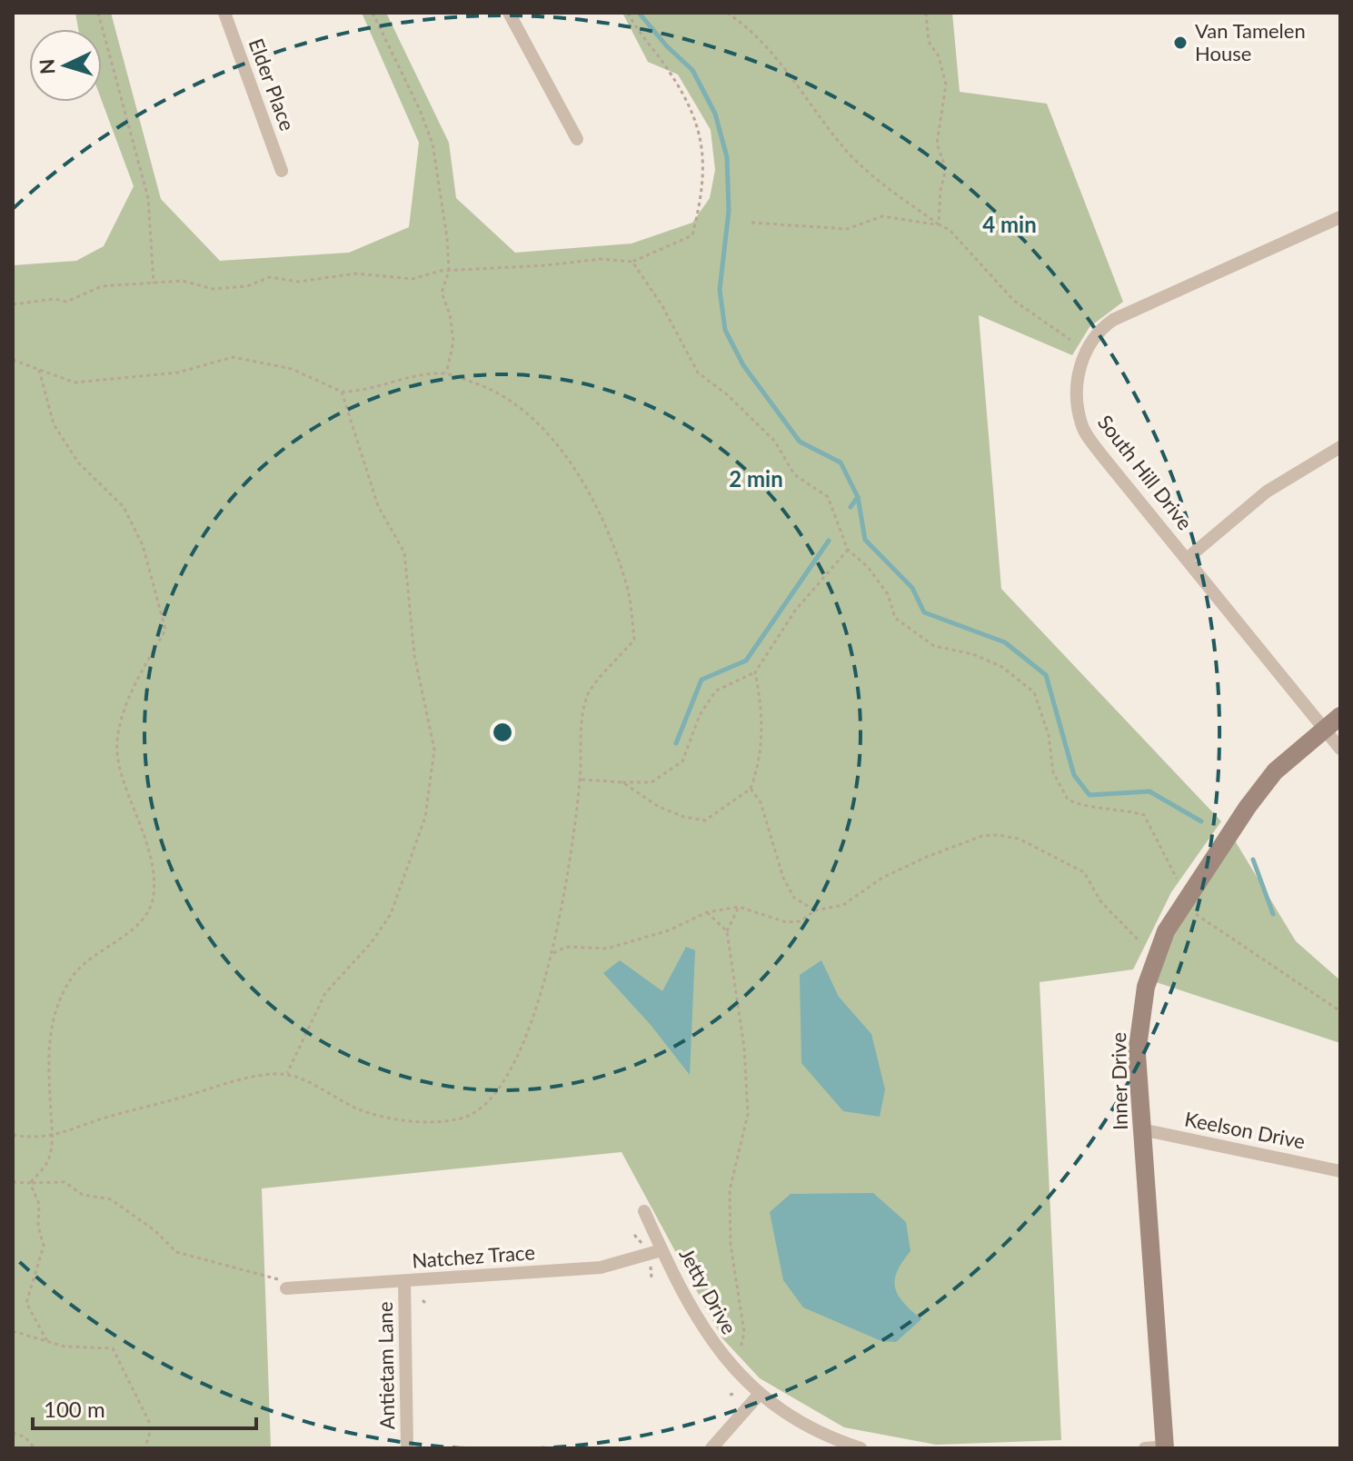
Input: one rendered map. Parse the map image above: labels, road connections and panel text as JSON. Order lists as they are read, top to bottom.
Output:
{
  "streets": {
    "street": [
      "Elder Place",
      "South Hill Drive",
      "Inner Drive",
      "Keelson Drive",
      "Natchez Trace",
      "Jetty Drive",
      "Antietam Lane"
    ]
  },
  "crossings": [
    ["South Hill Drive", "Inner Drive"],
    ["Inner Drive", "Keelson Drive"],
    ["Natchez Trace", "Jetty Drive"],
    ["Natchez Trace", "Antietam Lane"]
  ],
  "places": ["Van Tamelen House"],
  "scale_bar": "100 m",
  "north": "left",
  "rings": ["4 min", "2 min"]
}
